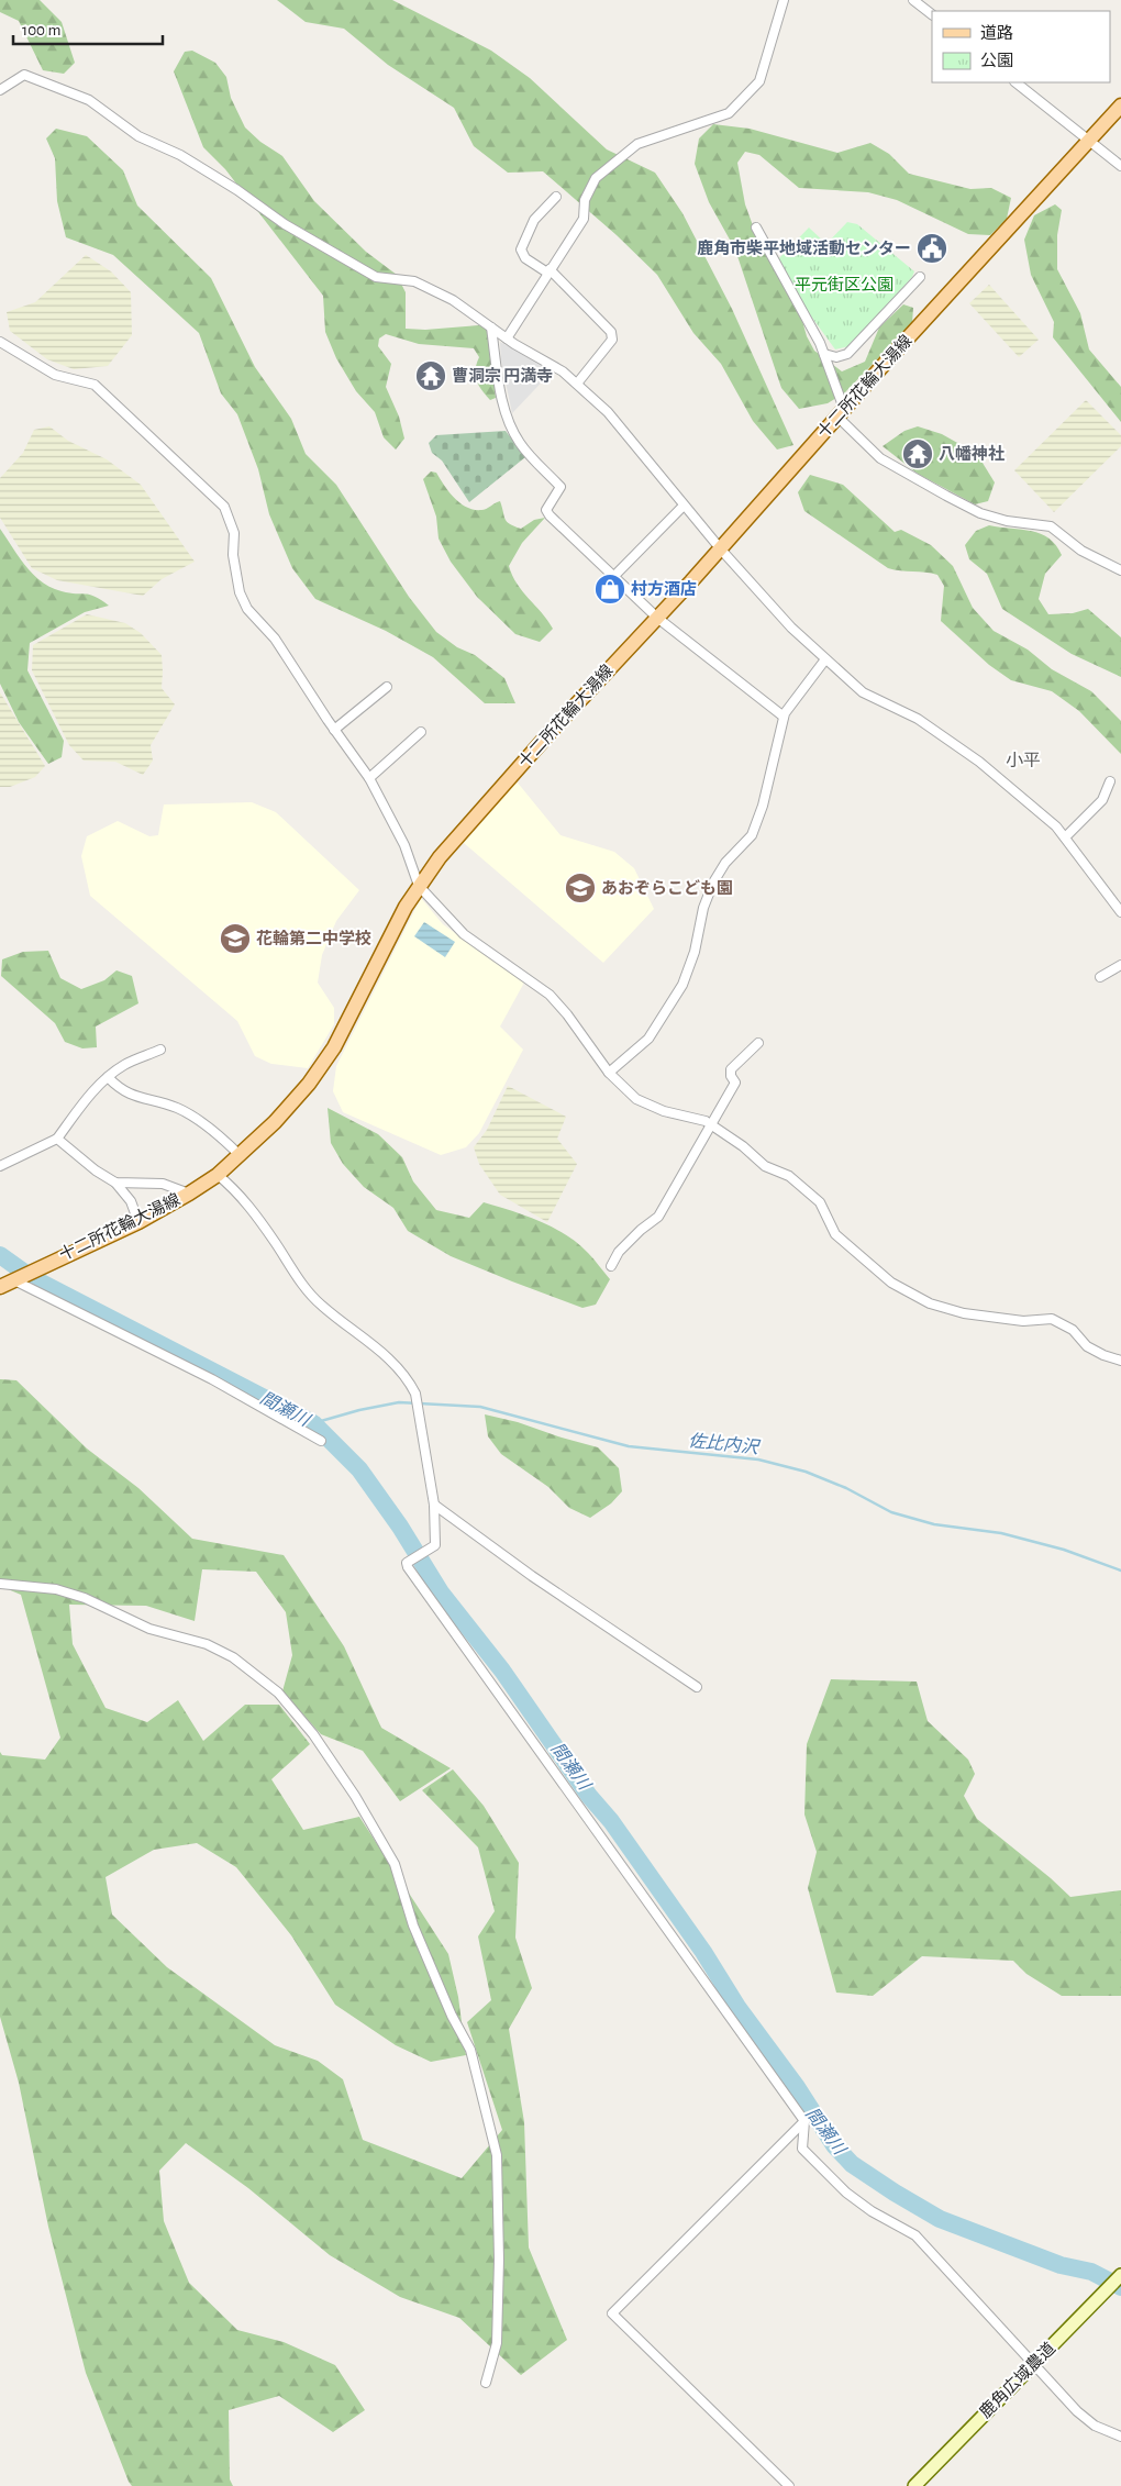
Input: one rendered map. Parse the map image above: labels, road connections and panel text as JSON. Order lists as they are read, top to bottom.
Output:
{
  "streets": {
    "main road": ["十二所花輪大湯線"],
    "street": ["鹿角広域農道"]
  },
  "districts": ["小平"],
  "water": ["間瀬川", "佐比内沢"],
  "parks": ["平元街区公園"],
  "places": {
    "public building": ["鹿角市柴平地域活動センター"],
    "temple": ["曹洞宗 円満寺", "八幡神社"],
    "shop": ["村方酒店"],
    "school or university": ["あおぞらこども園", "花輪第二中学校"]
  },
  "legend": ["道路", "公園"],
  "scale_bar": "100 m"
}
